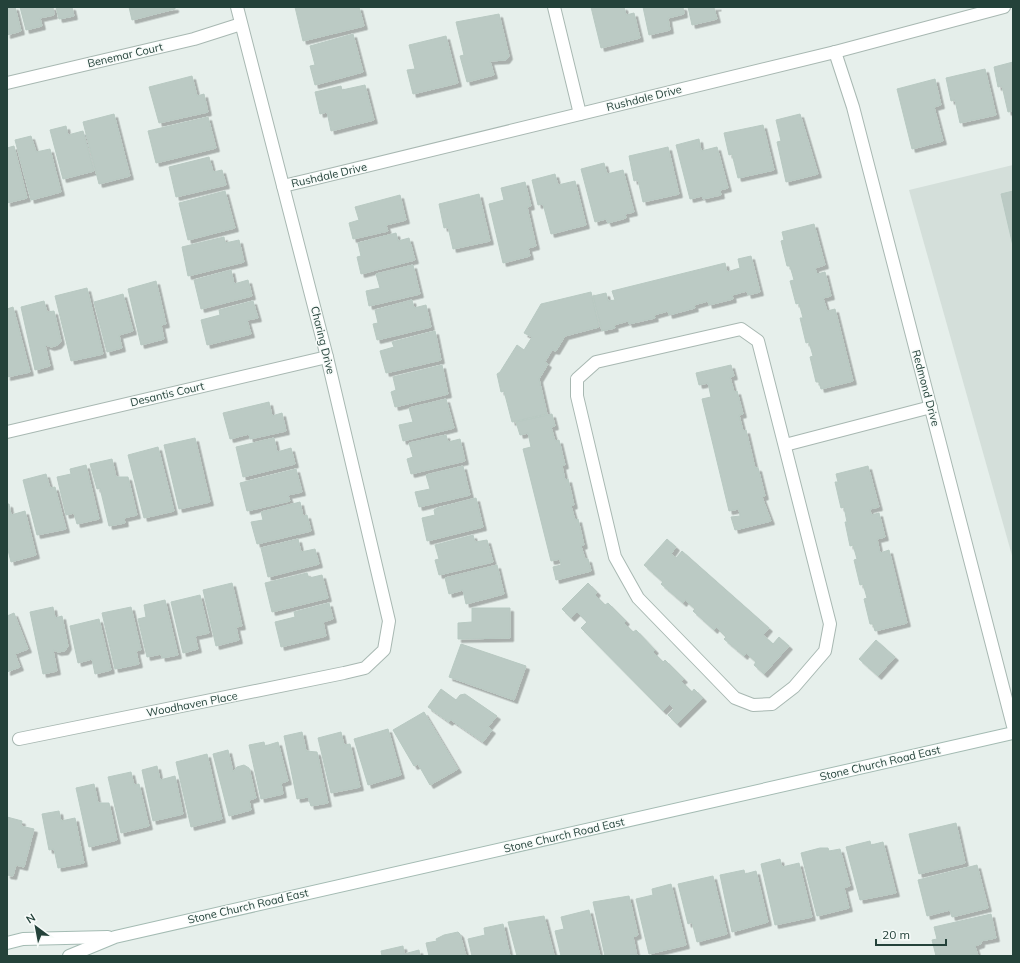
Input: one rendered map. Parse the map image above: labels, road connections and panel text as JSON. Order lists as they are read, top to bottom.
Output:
{
  "streets": {
    "street": [
      "Benemar Court",
      "Rushdale Drive",
      "Charing Drive",
      "Redmond Drive",
      "Desantis Court",
      "Woodhaven Place",
      "Stone Church Road East"
    ]
  },
  "crossings": [
    ["Benemar Court", "Charing Drive"],
    ["Rushdale Drive", "Charing Drive"],
    ["Rushdale Drive", "Redmond Drive"],
    ["Charing Drive", "Desantis Court"],
    ["Charing Drive", "Woodhaven Place"]
  ],
  "scale_bar": "20 m",
  "north": "top left"
}
